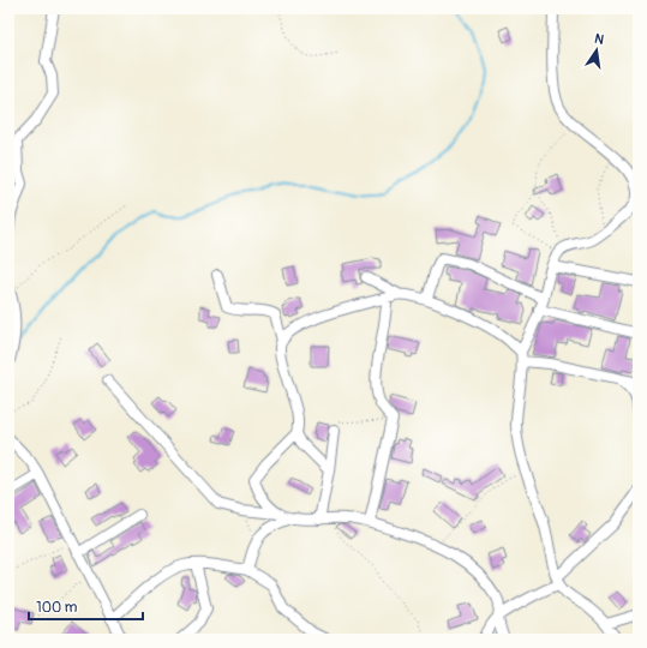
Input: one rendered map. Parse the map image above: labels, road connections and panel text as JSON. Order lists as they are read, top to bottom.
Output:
{
  "scale_bar": "100 m",
  "north": "top"
}
